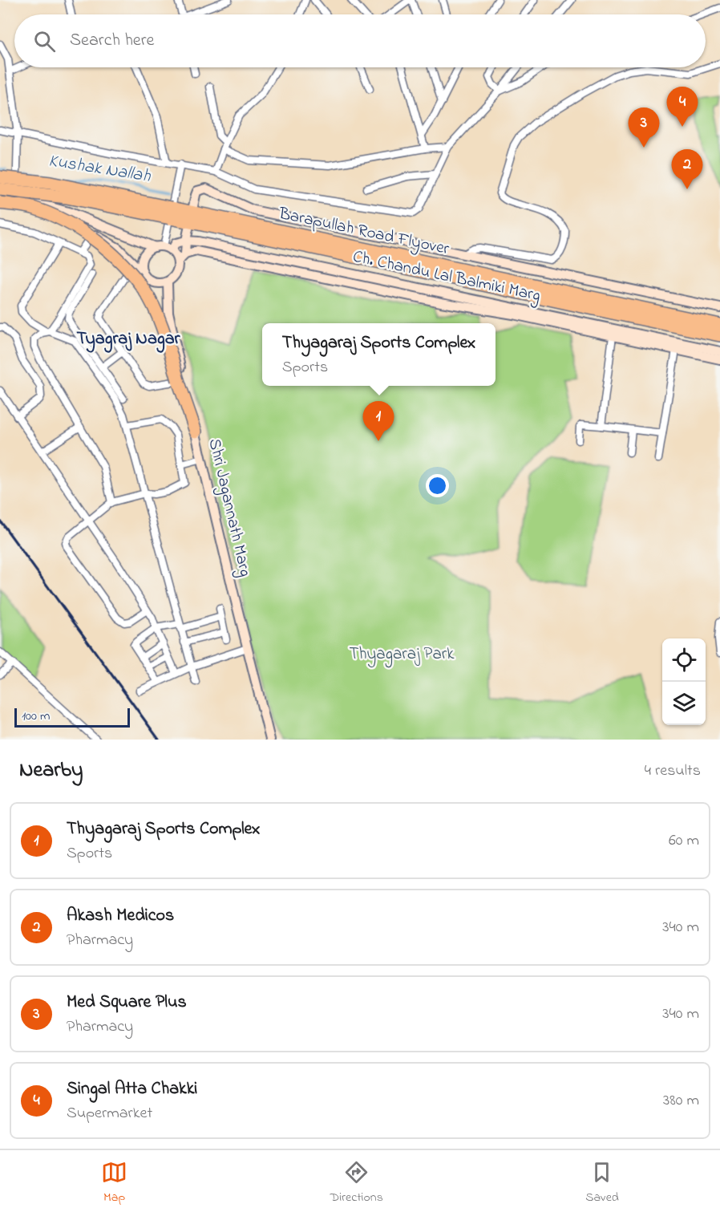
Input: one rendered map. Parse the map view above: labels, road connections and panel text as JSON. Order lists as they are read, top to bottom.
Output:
{
  "streets": {
    "highway": ["Barapullah Road Flyover"],
    "street": ["Ch. Chandu Lal Balmiki Marg", "Shri Jagannath Marg"]
  },
  "districts": ["Tyagraj Nagar"],
  "water": ["Kushak Nallah"],
  "parks": ["Thyagaraj Park"],
  "scale_bar": "100 m",
  "page": {
    "search": "Search here",
    "pins": [
      "4",
      "3",
      "2",
      "1"
    ],
    "popup": ["Thyagaraj Sports Complex", "Sports"],
    "scale": "100 m",
    "heading": ["Nearby", "4 results"],
    "list": [
      {
        "mark": "1",
        "name": "Thyagaraj Sports Complex",
        "note": "Sports",
        "value": "60 m"
      },
      {
        "mark": "2",
        "name": "Akash Medicos",
        "note": "Pharmacy",
        "value": "340 m"
      },
      {
        "mark": "3",
        "name": "Med Square Plus",
        "note": "Pharmacy",
        "value": "340 m"
      },
      {
        "mark": "4",
        "name": "Singal Atta Chakki",
        "note": "Supermarket",
        "value": "380 m"
      }
    ],
    "nav": ["Map", "Directions", "Saved"]
  }
}
